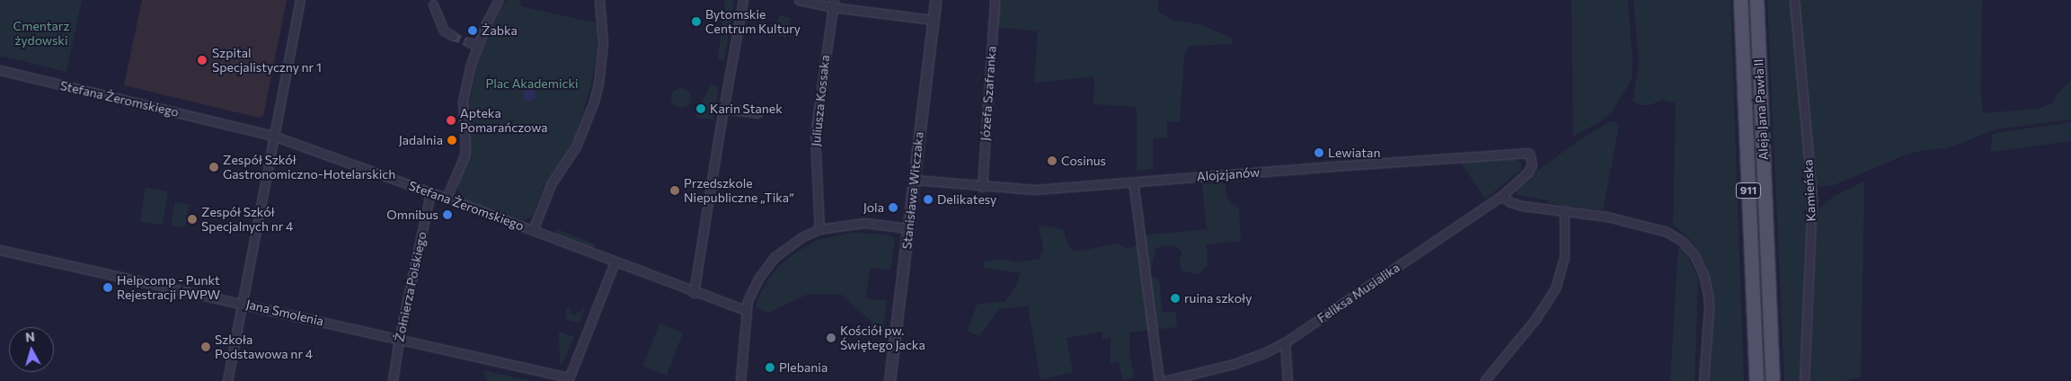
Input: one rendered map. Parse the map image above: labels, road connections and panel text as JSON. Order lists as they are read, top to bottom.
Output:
{
  "streets": {
    "main road": ["Aleja Jana Pawła II", "911"],
    "street": [
      "Józefa Szafranka",
      "Stefana Żeromskiego",
      "Juliusza Kossaka",
      "Alojzjanów",
      "Stanisława Witczaka",
      "Kamieńska",
      "Żołnierza Polskiego",
      "Feliksa Musialika",
      "Jana Smolenia"
    ]
  },
  "crossings": [
    ["Józefa Szafranka", "Alojzjanów"],
    ["Stefana Żeromskiego", "Żołnierza Polskiego"],
    ["Alojzjanów", "Stanisława Witczaka"],
    ["Alojzjanów", "Feliksa Musialika"],
    ["Żołnierza Polskiego", "Jana Smolenia"]
  ],
  "parks": ["Cmentarz żydowski", "Plac Akademicki"],
  "places": [
    "Bytomskie Centrum Kultury",
    "Żabka",
    "Szpital Specjalistyczny nr 1",
    "Karin Stanek",
    "Apteka Pomarańczowa",
    "Jadalnia",
    "Lewiatan",
    "Cosinus",
    "Zespół Szkół Gastronomiczno-Hotelarskich",
    "Przedszkole Niepubliczne „Tika”",
    "Delikatesy",
    "Jola",
    "Omnibus",
    "Zespół Szkół Specjalnych nr 4",
    "Helpcomp - Punkt Rejestracji PWPW",
    "ruina szkoły",
    "Kościół pw. Świętego Jacka",
    "Szkoła Podstawowa nr 4",
    "Plebania"
  ],
  "north": "top"
}
